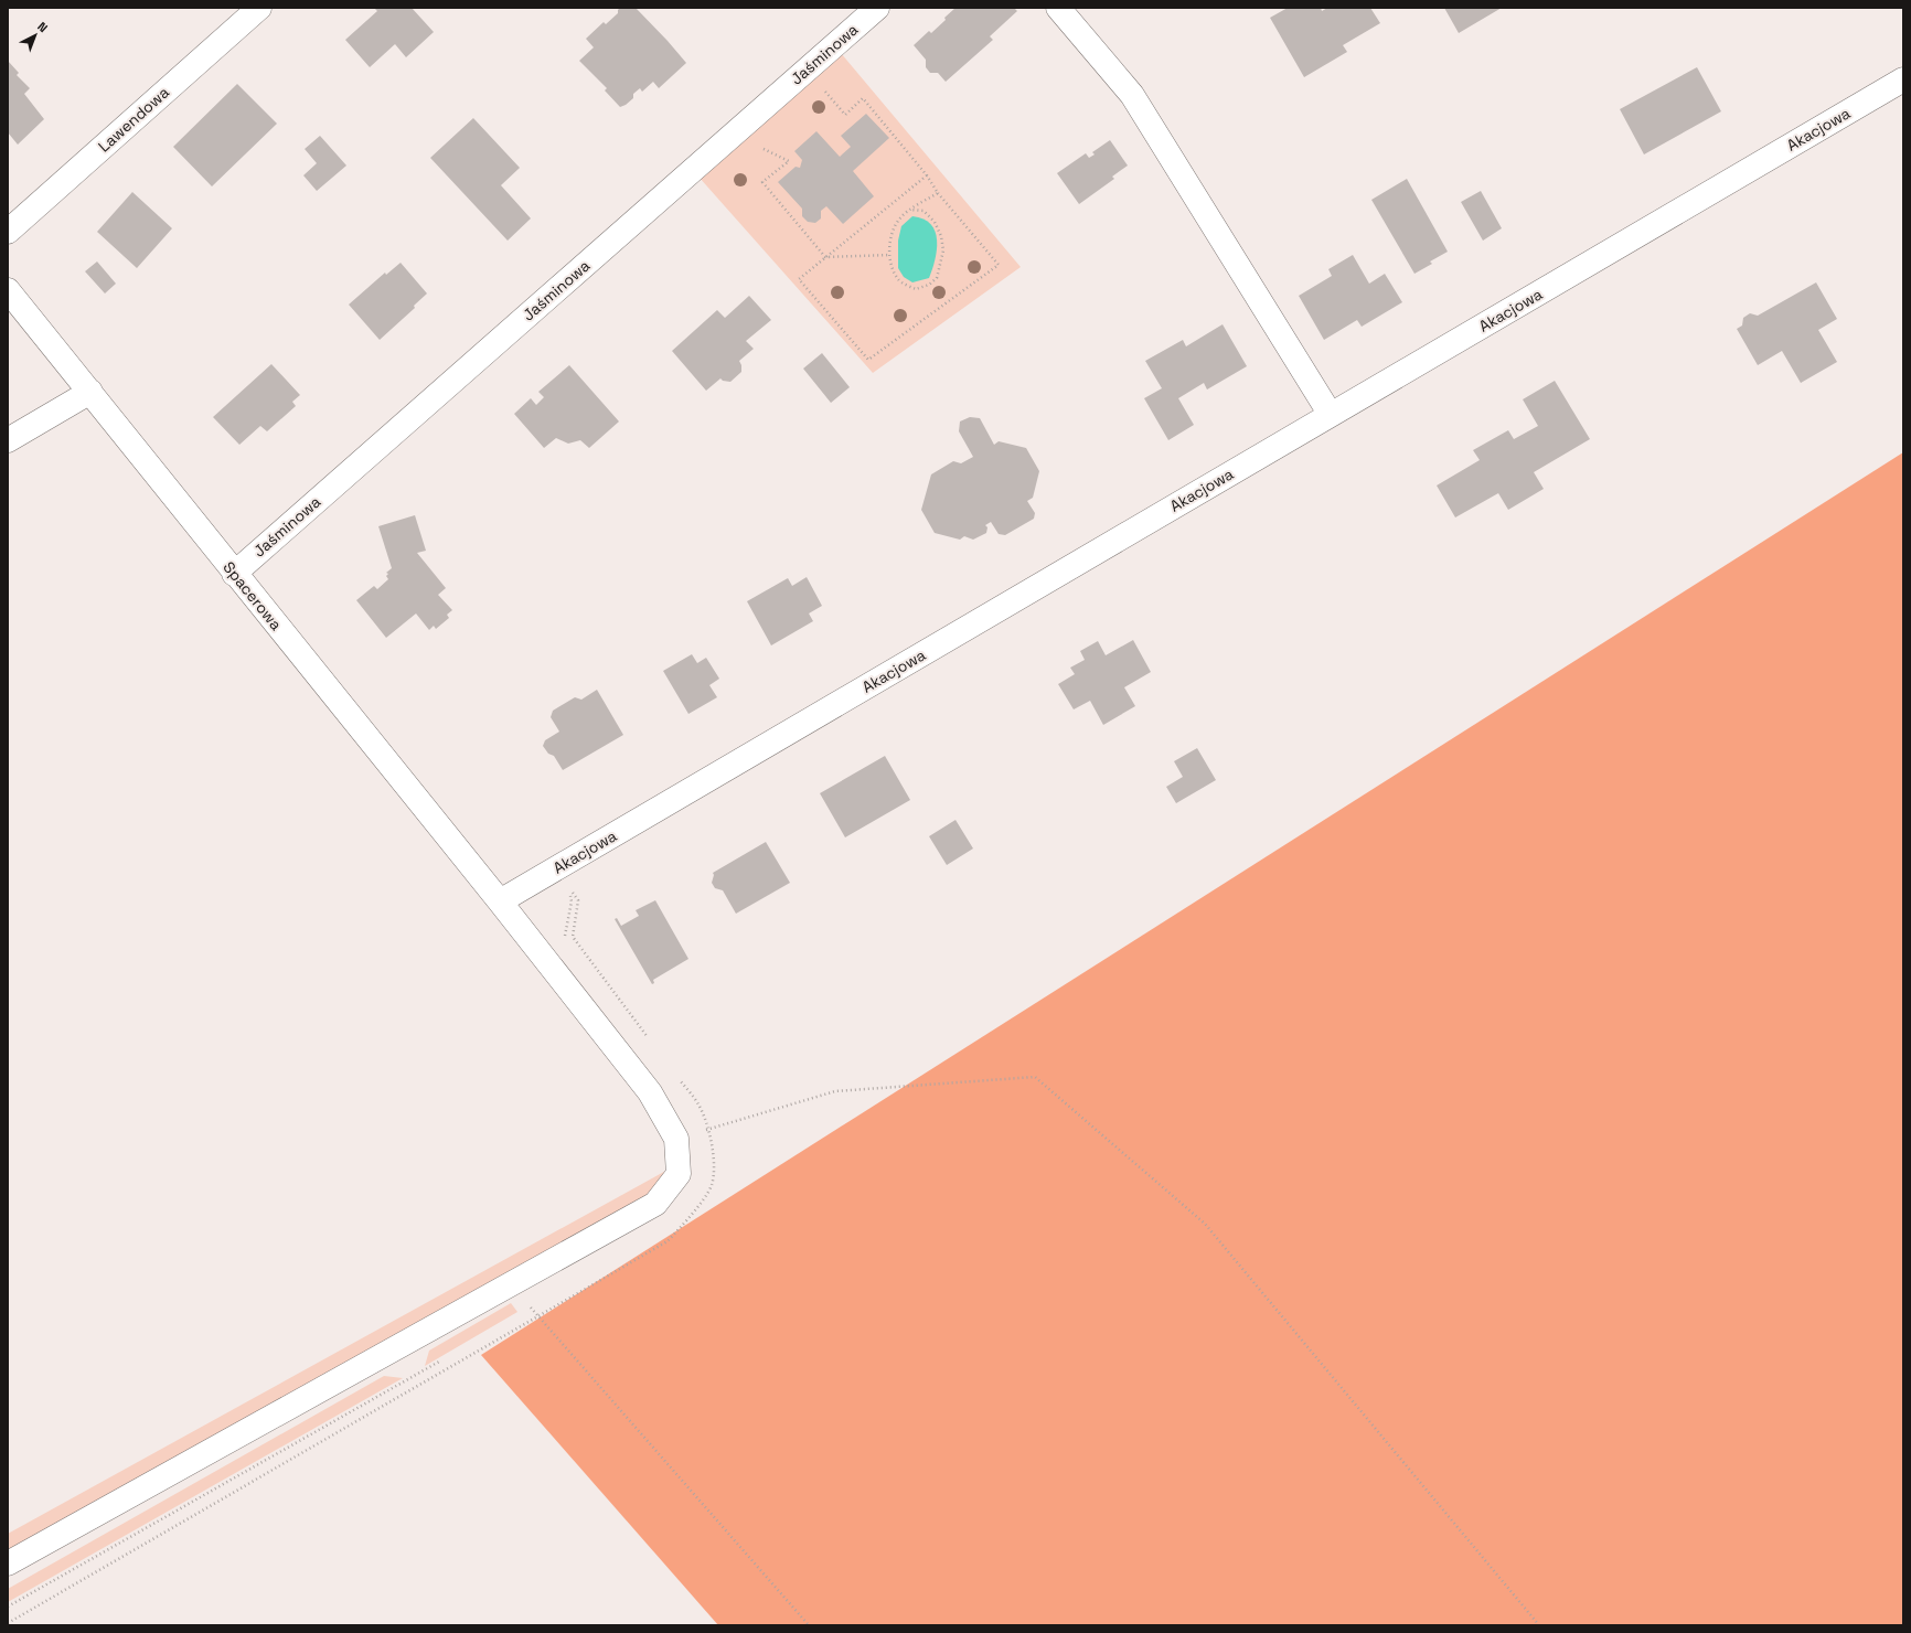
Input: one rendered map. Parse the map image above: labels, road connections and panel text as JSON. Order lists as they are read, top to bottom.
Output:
{
  "streets": {
    "street": [
      "Jaśminowa",
      "Lawendowa",
      "Akacjowa",
      "Spacerowa"
    ]
  },
  "crossings": [
    ["Jaśminowa", "Spacerowa"],
    ["Akacjowa", "Spacerowa"]
  ],
  "north": "top right"
}
